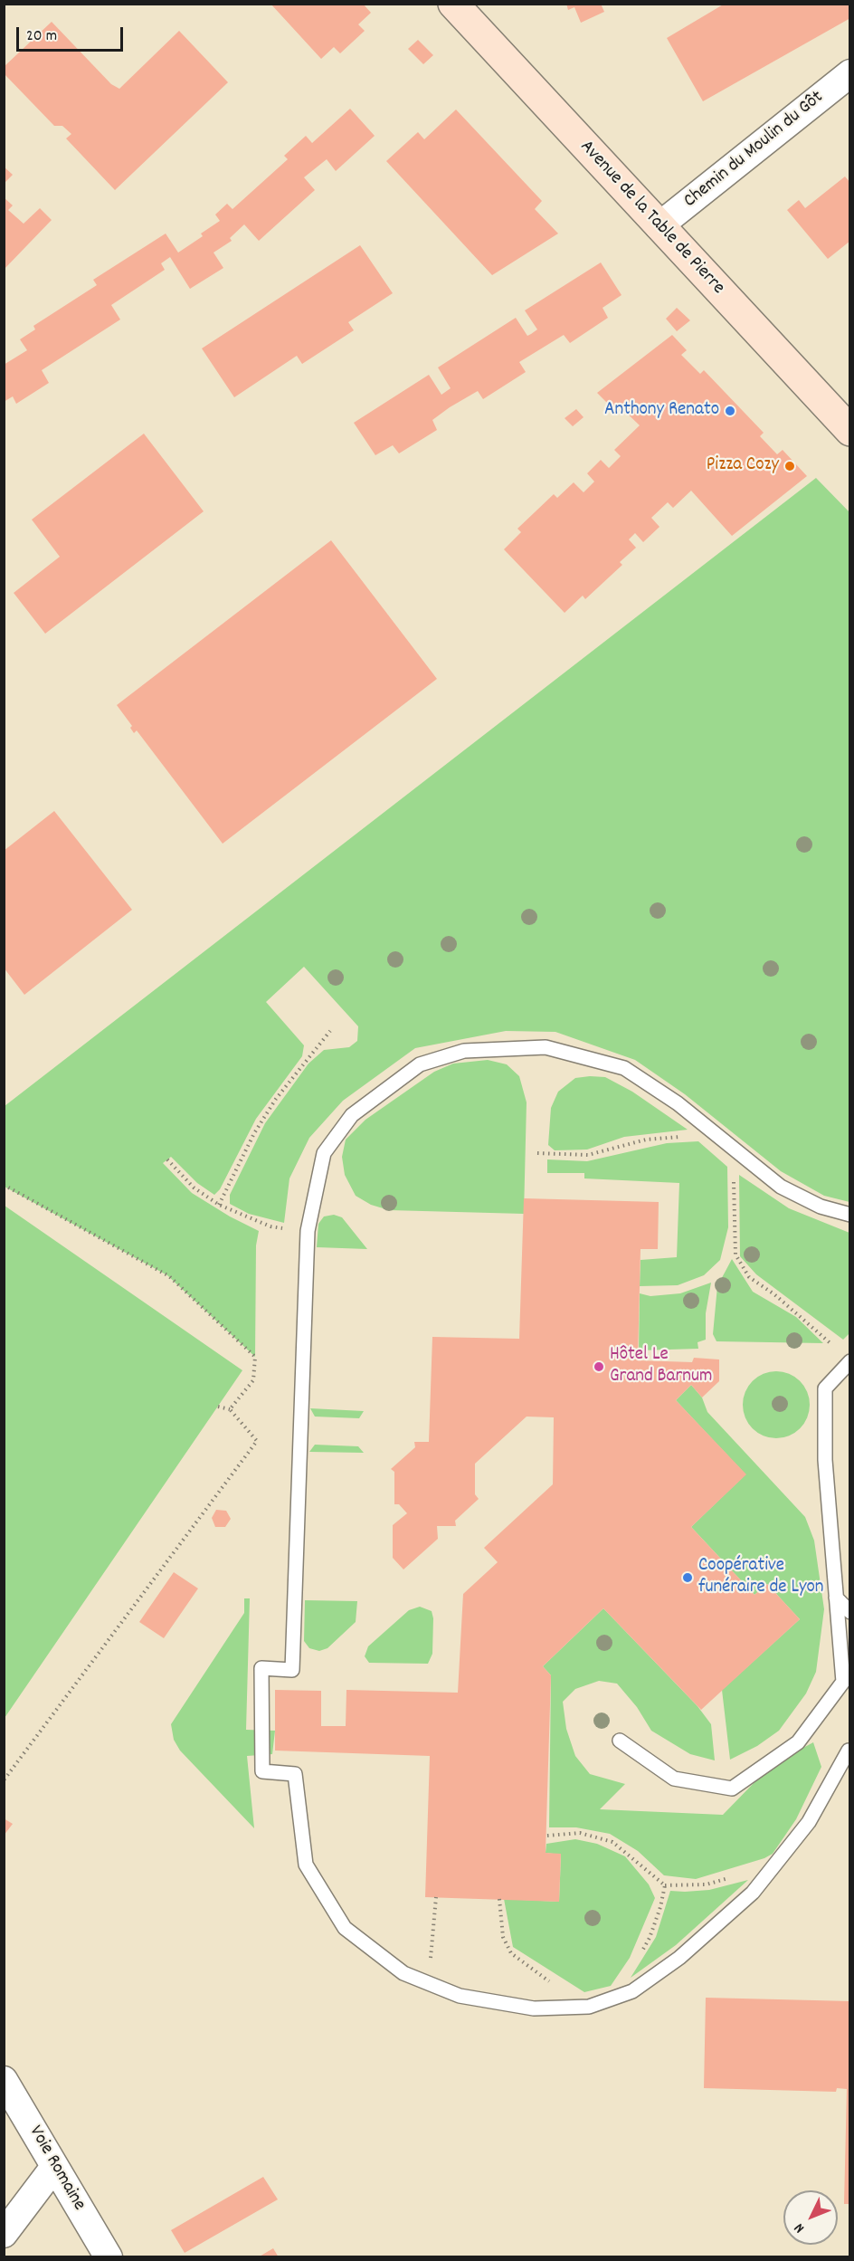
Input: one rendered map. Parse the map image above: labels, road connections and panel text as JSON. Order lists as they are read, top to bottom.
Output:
{
  "streets": {
    "main road": ["Avenue de la Table de Pierre"],
    "street": ["Chemin du Moulin du Gôt", "Voie Romaine"]
  },
  "crossings": [
    ["Chemin du Moulin du Gôt", "Avenue de la Table de Pierre"]
  ],
  "places": [
    "Anthony Renato",
    "Pizza Cozy",
    "Hôtel Le Grand Barnum",
    "Coopérative funéraire de Lyon"
  ],
  "scale_bar": "20 m",
  "north": "bottom left"
}
